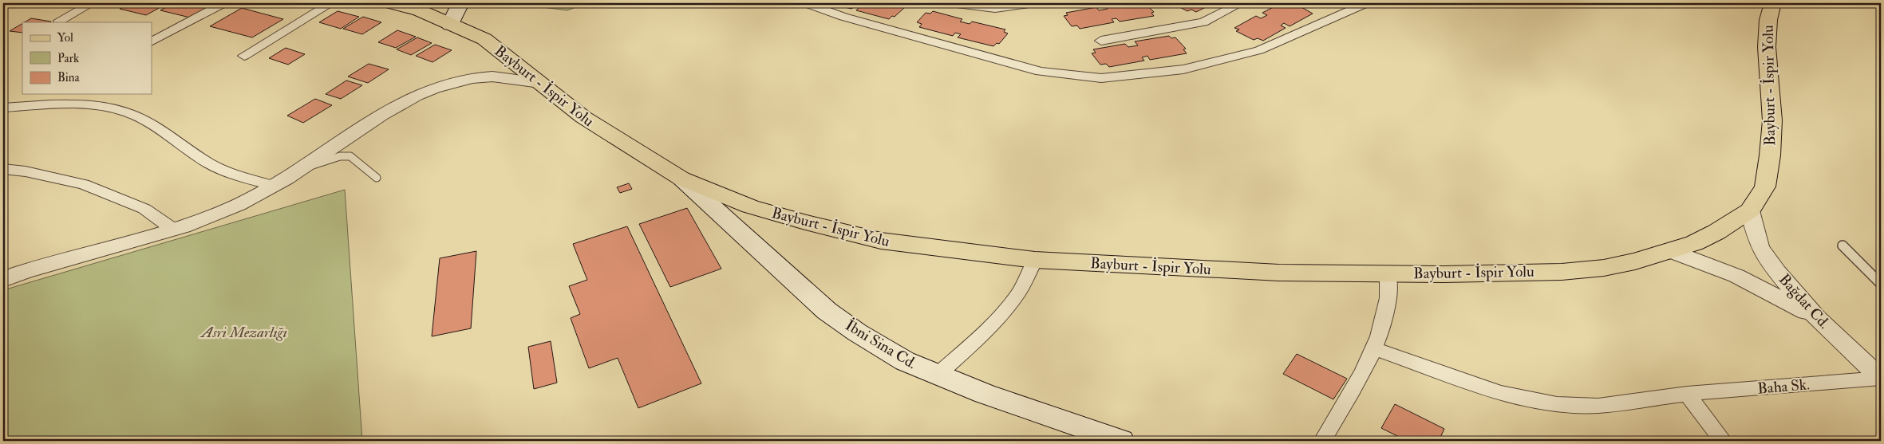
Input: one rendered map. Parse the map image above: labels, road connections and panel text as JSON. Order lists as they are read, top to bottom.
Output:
{
  "streets": {
    "main road": ["Bayburt - İspir Yolu", "İbni Sina Cd."],
    "street": ["Bağdat Cd.", "Baha Sk."]
  },
  "crossings": [
    ["Bayburt - İspir Yolu", "Bağdat Cd."],
    ["Bayburt - İspir Yolu", "İbni Sina Cd."],
    ["Bağdat Cd.", "Baha Sk."]
  ],
  "parks": ["Asri Mezarlığı"],
  "legend": ["Yol", "Park", "Bina"]
}
